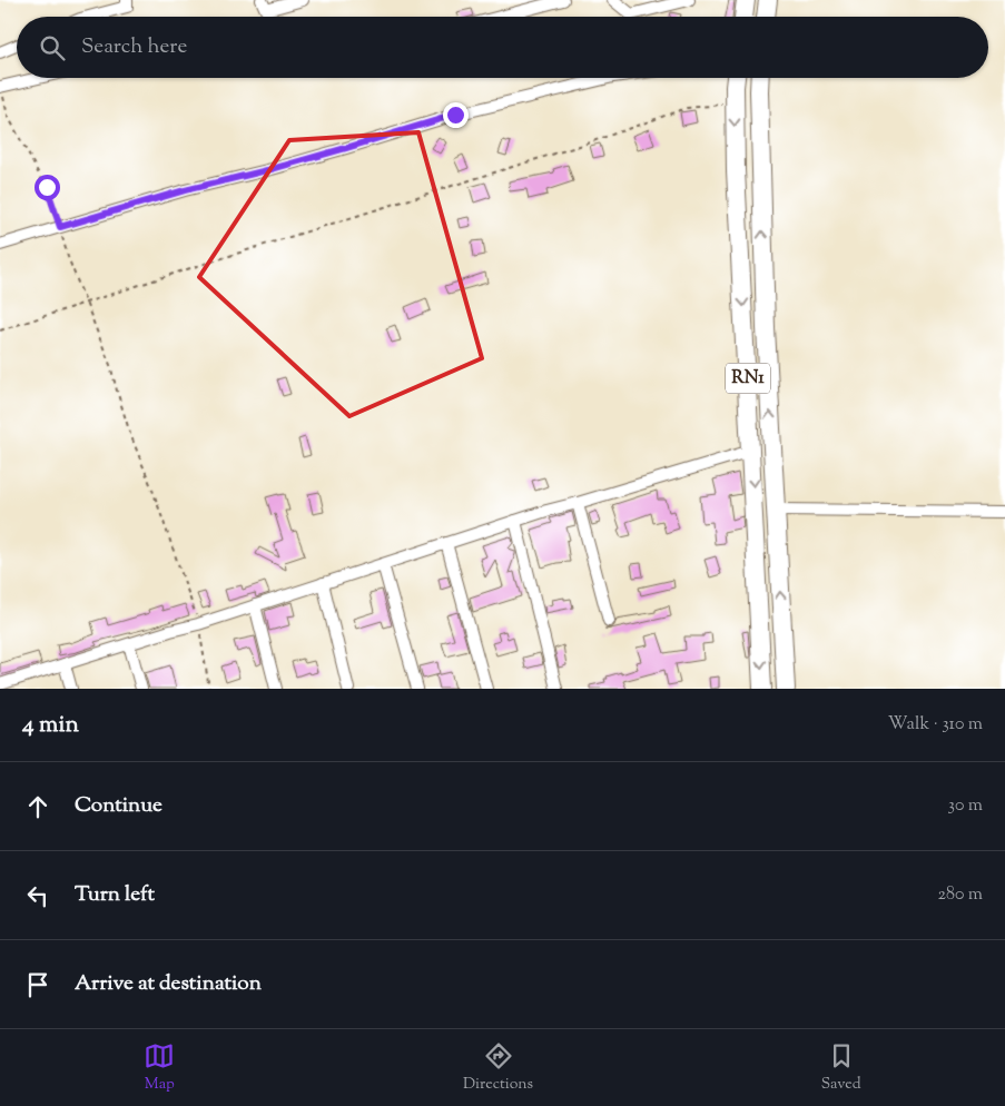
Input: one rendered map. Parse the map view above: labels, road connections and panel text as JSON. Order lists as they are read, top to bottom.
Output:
{
  "streets": {
    "highway": ["RN1"]
  },
  "page": {
    "search": "Search here",
    "heading": ["4 min", "Walk · 310 m"],
    "list": [
      ["Continue", "30 m"],
      ["Turn left", "280 m"],
      "Arrive at destination"
    ],
    "nav": ["Map", "Directions", "Saved"]
  }
}
